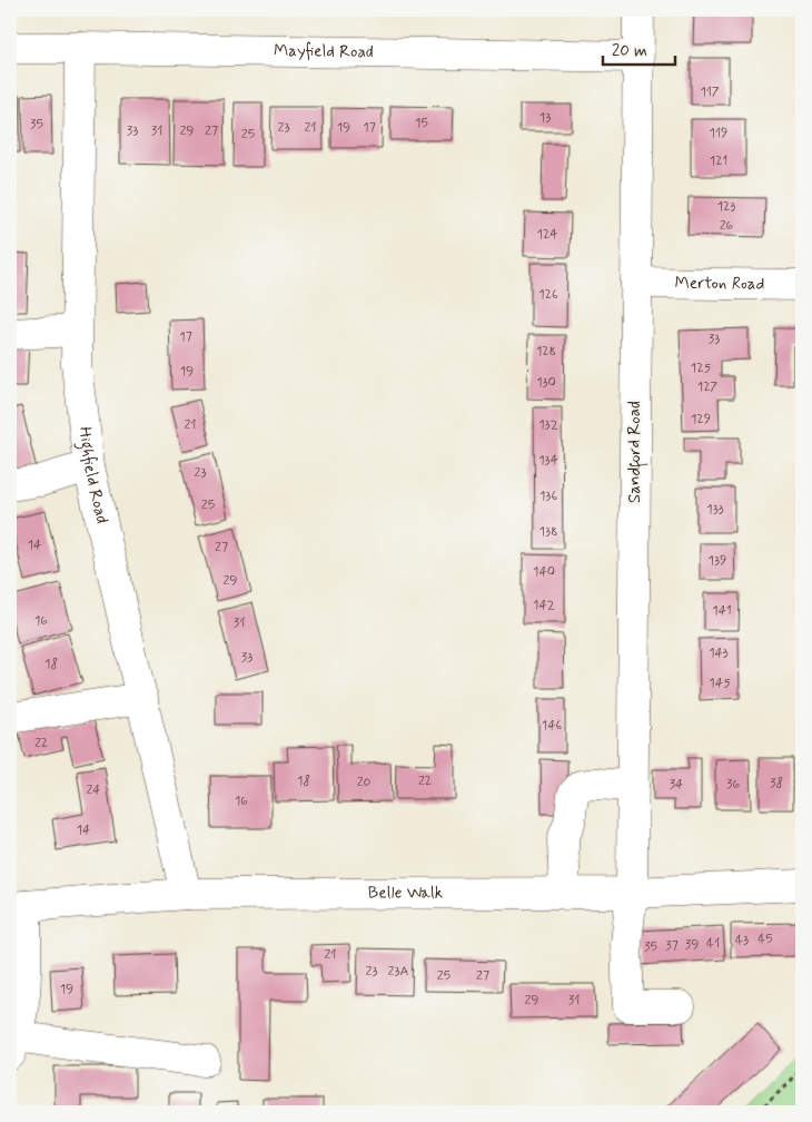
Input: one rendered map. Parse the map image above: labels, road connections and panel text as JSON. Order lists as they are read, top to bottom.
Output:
{
  "streets": {
    "street": [
      "Mayfield Road",
      "Merton Road",
      "Sandford Road",
      "Highfield Road",
      "Belle Walk"
    ]
  },
  "crossings": [
    ["Mayfield Road", "Sandford Road"],
    ["Mayfield Road", "Highfield Road"],
    ["Merton Road", "Sandford Road"],
    ["Sandford Road", "Belle Walk"],
    ["Highfield Road", "Belle Walk"]
  ],
  "house_numbers": [
    "117",
    "13",
    "15",
    "35",
    "23",
    "21",
    "19",
    "17",
    "33",
    "31",
    "29",
    "27",
    "119",
    "25",
    "121",
    "123",
    "26",
    "124",
    "126",
    "17",
    "33",
    "128",
    "125",
    "19",
    "130",
    "127",
    "129",
    "21",
    "132",
    "134",
    "23",
    "136",
    "25",
    "133",
    "138",
    "14",
    "27",
    "139",
    "140",
    "29",
    "142",
    "141",
    "16",
    "31",
    "143",
    "33",
    "18",
    "145",
    "146",
    "22",
    "18",
    "22",
    "20",
    "38",
    "34",
    "36",
    "24",
    "16",
    "14",
    "45",
    "43",
    "41",
    "39",
    "37",
    "35",
    "21",
    "23",
    "23A",
    "25",
    "27",
    "19",
    "29",
    "31"
  ],
  "scale_bar": "20 m"
}
